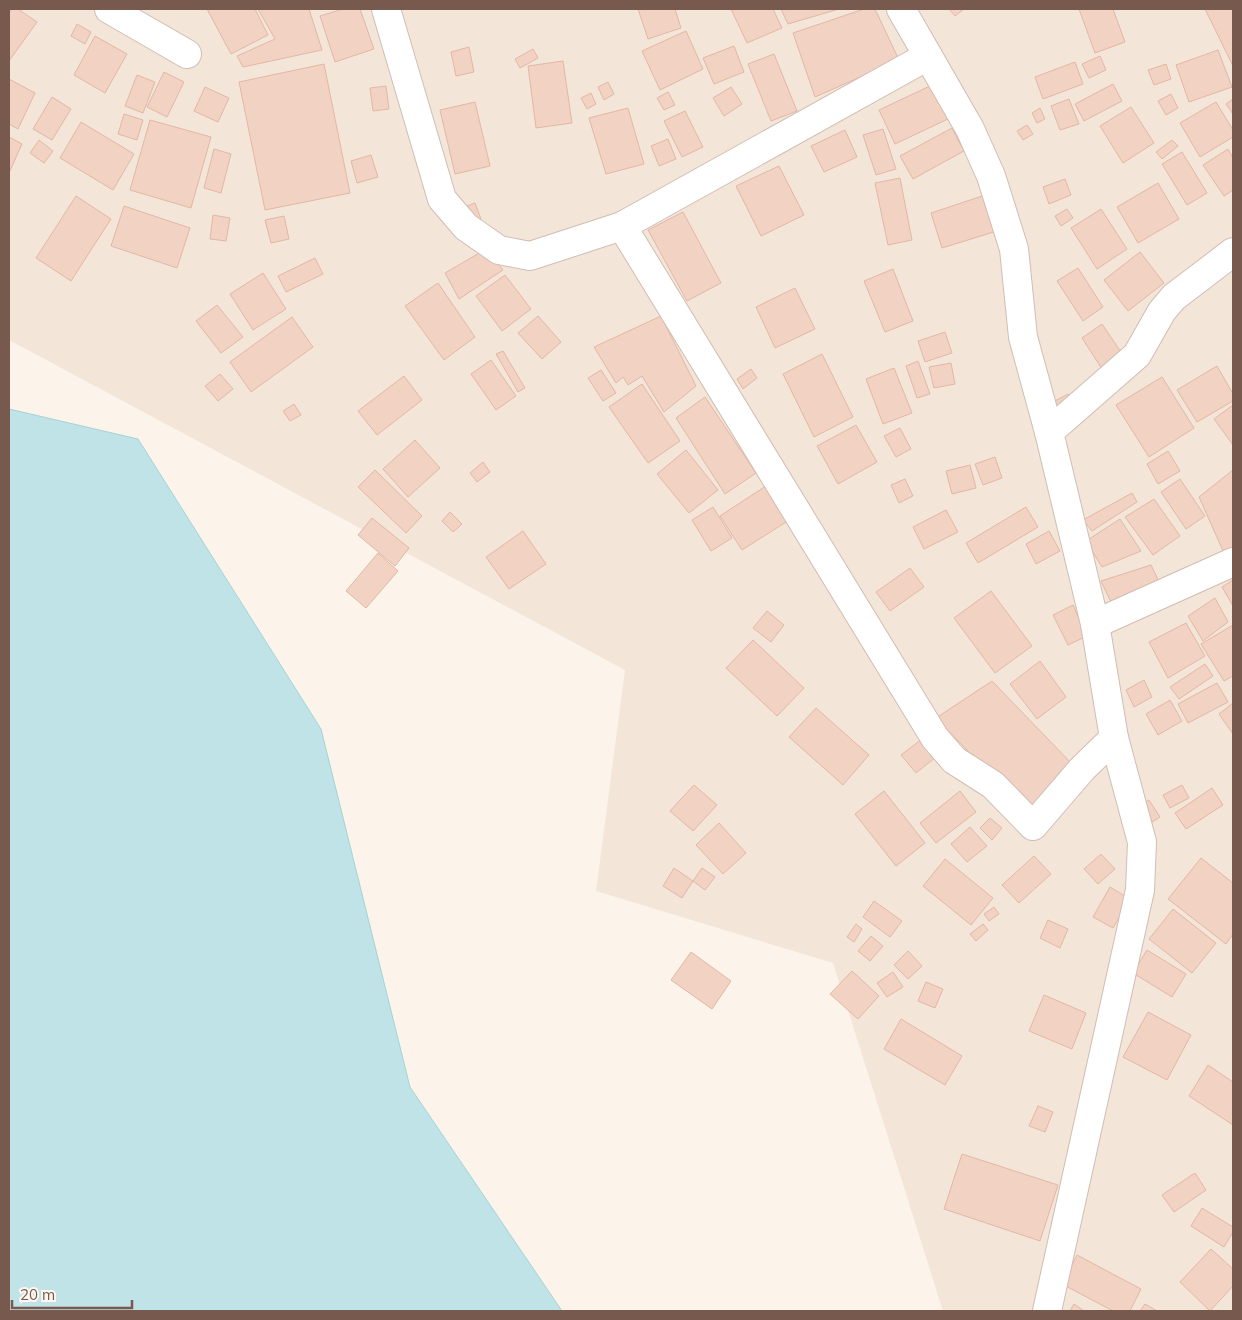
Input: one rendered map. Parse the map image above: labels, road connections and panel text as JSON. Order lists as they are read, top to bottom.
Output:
{
  "scale_bar": "20 m"
}
